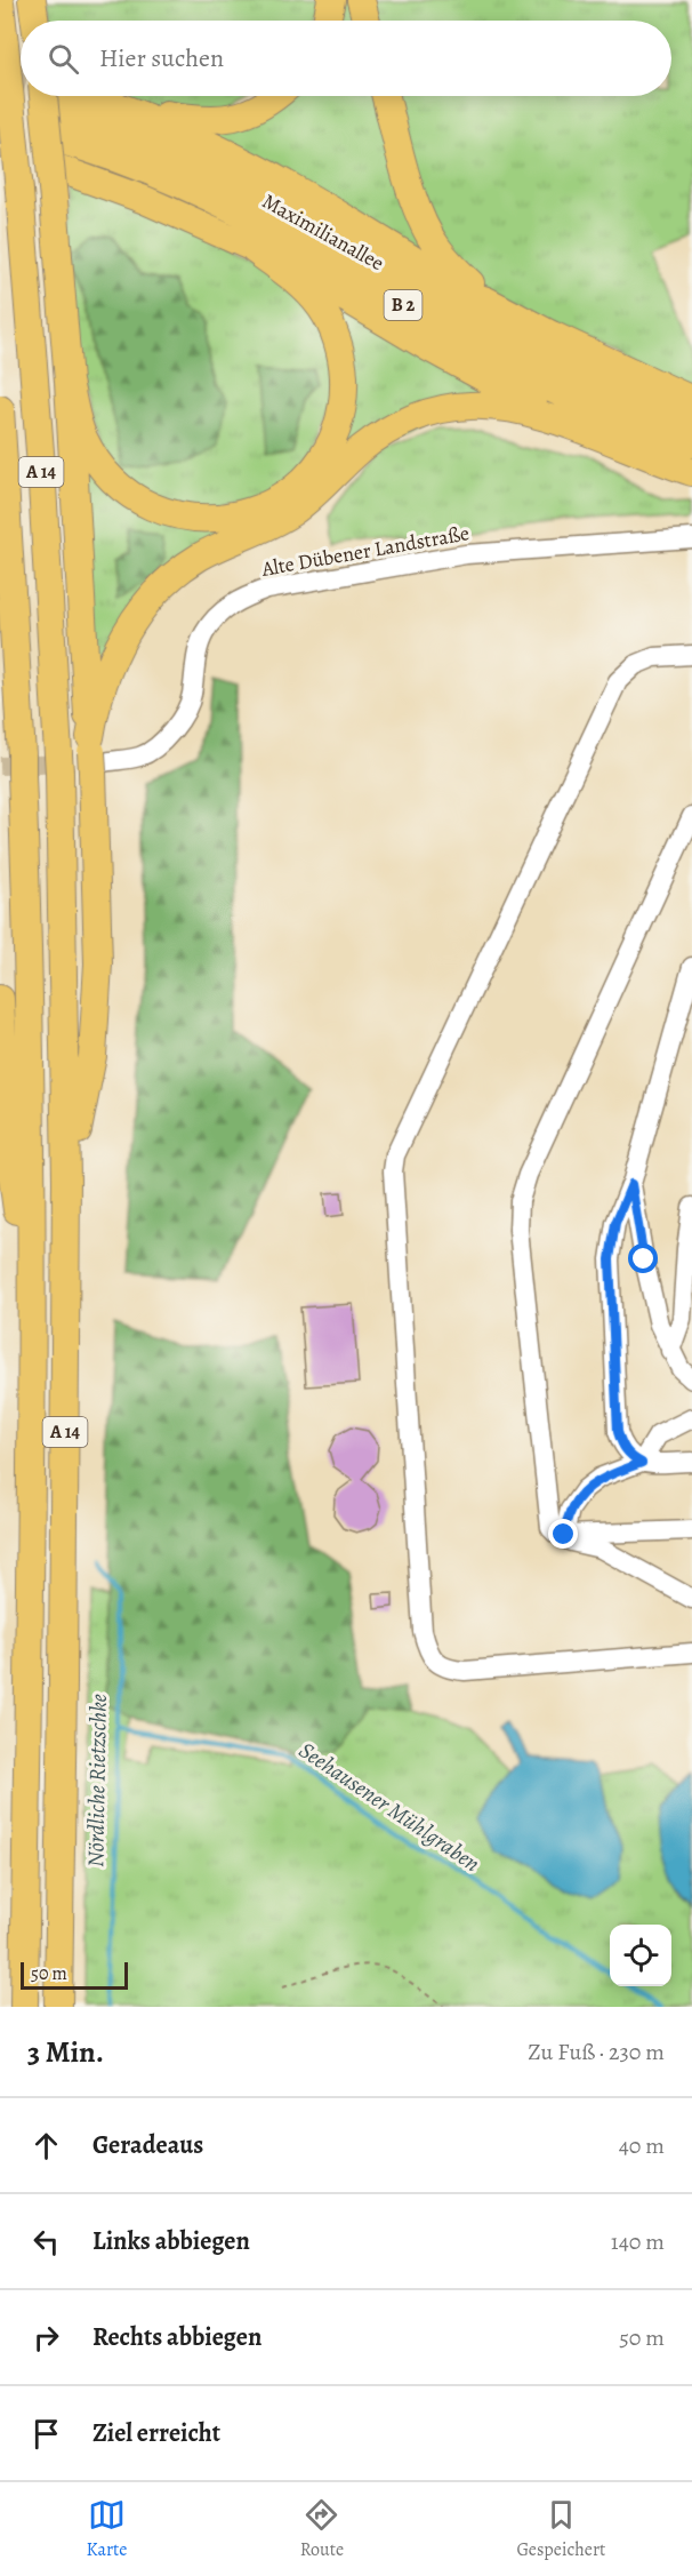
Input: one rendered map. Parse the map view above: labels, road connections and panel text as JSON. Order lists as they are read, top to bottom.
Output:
{
  "streets": {
    "highway": ["Maximilianallee", "B 2", "A 14"],
    "street": ["Alte Dübener Landstraße"]
  },
  "water": ["Nördliche Rietzschke", "Seehausener Mühlgraben"],
  "scale_bar": "50 m",
  "page": {
    "search": "Hier suchen",
    "scale": "50 m",
    "heading": ["3 Min.", "Zu Fuß · 230 m"],
    "list": [
      ["Geradeaus", "40 m"],
      ["Links abbiegen", "140 m"],
      ["Rechts abbiegen", "50 m"],
      "Ziel erreicht"
    ],
    "nav": ["Karte", "Route", "Gespeichert"]
  }
}
